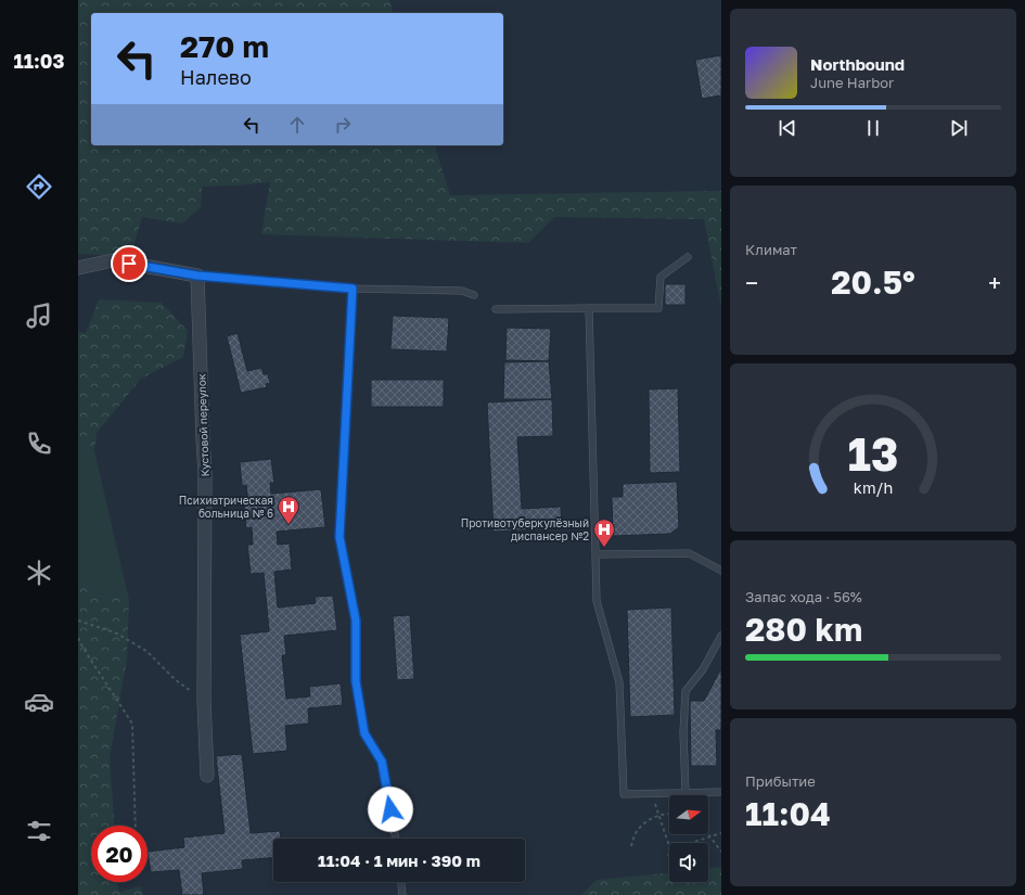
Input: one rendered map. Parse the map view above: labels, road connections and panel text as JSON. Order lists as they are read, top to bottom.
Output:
{
  "streets": {
    "street": ["Кустовой переулок"]
  },
  "places": {
    "hospital": ["Психиатрическая больница № 6", "Противотуберкулёзный диспансер №2"]
  },
  "north": "right",
  "page": {
    "tabs": "11:03",
    "turn": ["270 m", "Налево"],
    "song": ["Northbound", "June Harbor"],
    "tile": [
      "Климат",
      ["Запас хода · 56%", "280 km"],
      ["Прибытие", "11:04"]
    ],
    "heat": ["−", "20.5°", "+"],
    "limit": "20",
    "trip": "11:04 · 1 мин · 390 m",
    "gauge": ["13", "km/h"]
  }
}
